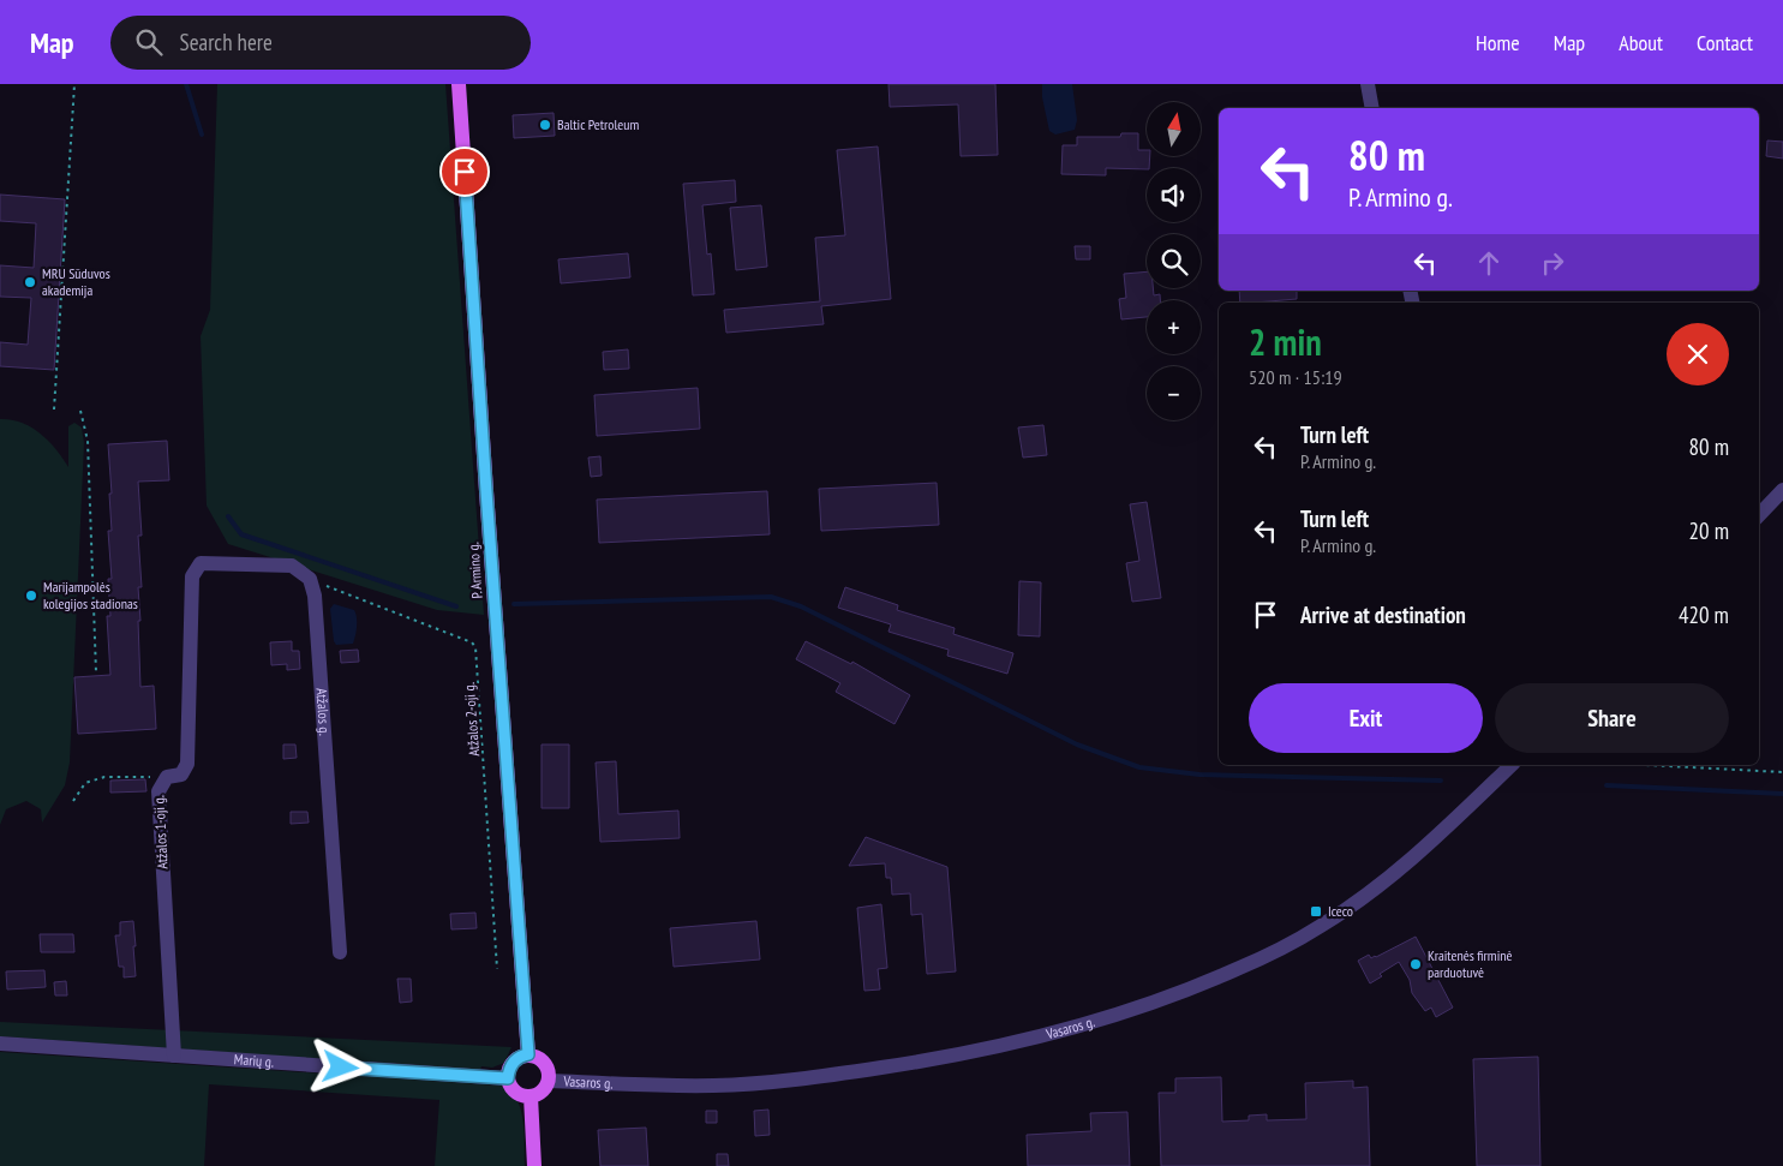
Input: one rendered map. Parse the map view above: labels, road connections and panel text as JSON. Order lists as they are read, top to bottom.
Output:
{
  "streets": {
    "main road": ["P. Armino g."],
    "street": [
      "Atžalos g.",
      "Atžalos 1-oji g.",
      "Vasaros g.",
      "Marių g."
    ],
    "path": ["Atžalos 2-oji g."]
  },
  "crossings": [
    ["P. Armino g.", "Vasaros g."],
    ["P. Armino g.", "Marių g."],
    ["Atžalos g.", "Atžalos 2-oji g."],
    ["Atžalos g.", "Atžalos 1-oji g."],
    ["Atžalos 2-oji g.", "Atžalos 1-oji g."],
    ["Atžalos 1-oji g.", "Marių g."],
    ["Vasaros g.", "Marių g."]
  ],
  "places": {
    "other": [
      "Baltic Petroleum",
      "MRU Sūduvos akademija",
      "Marijampolės kolegijos stadionas",
      "Kraitenės firminė parduotuvė"
    ],
    "transit": ["Iceco"]
  },
  "north": "top",
  "page": {
    "header": "Map",
    "search": "Search here",
    "nav": [
      "Home",
      "Map",
      "About",
      "Contact"
    ],
    "map_buttons": ["+", "−"],
    "turn": ["80 m", "P. Armino g."],
    "heading": ["2 min", "520 m · 15:19"],
    "list": [
      {
        "name": "Turn left",
        "note": "P. Armino g.",
        "value": "80 m"
      },
      {
        "name": "Turn left",
        "note": "P. Armino g.",
        "value": "20 m"
      },
      {
        "name": "Arrive at destination",
        "value": "420 m"
      }
    ],
    "buttons": ["Exit", "Share"]
  }
}
